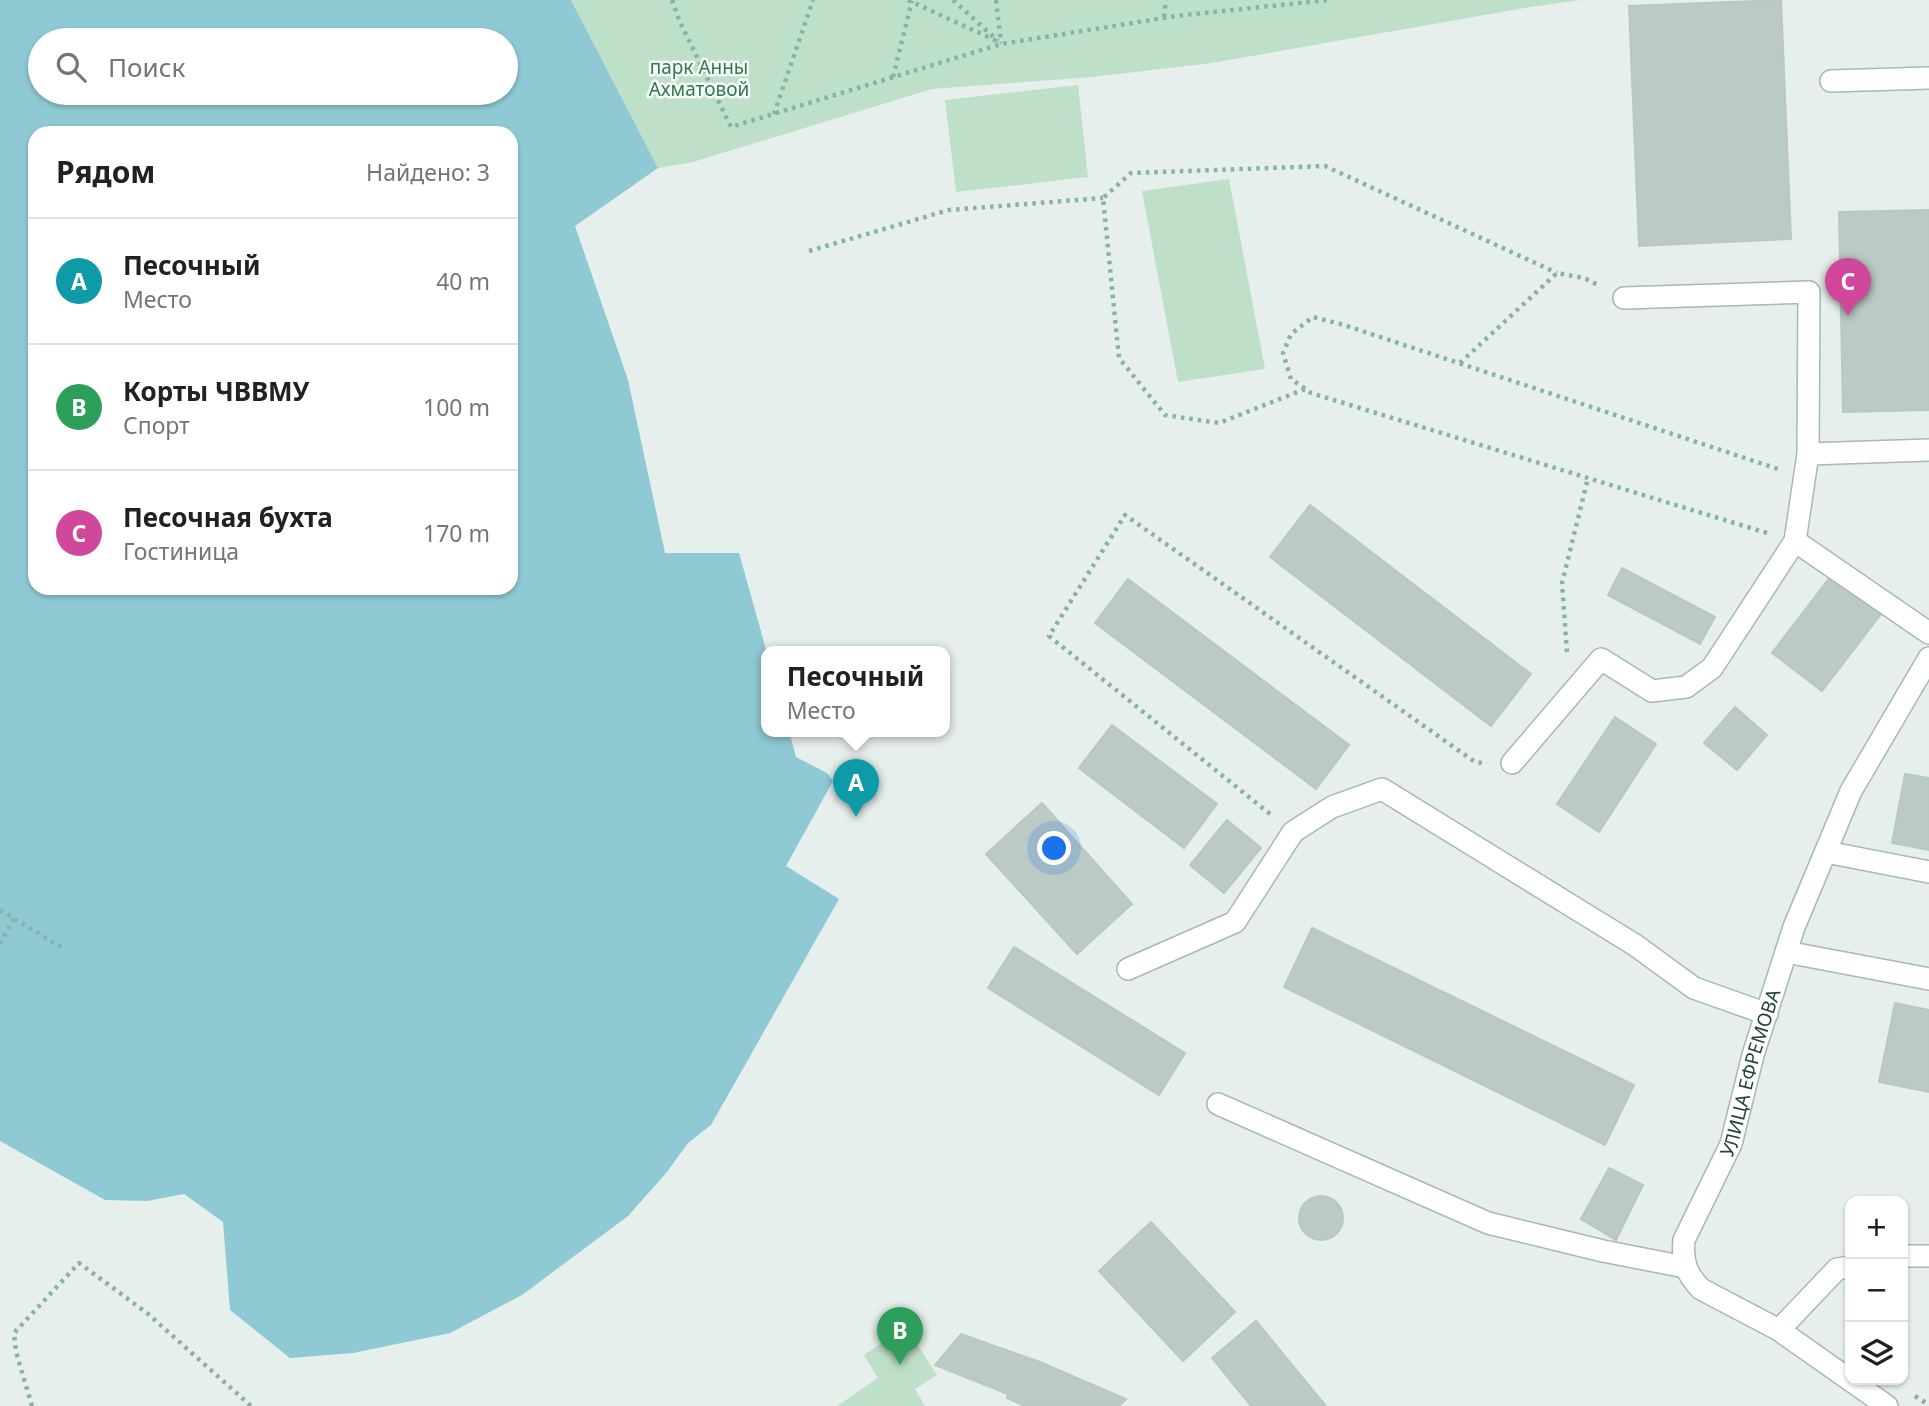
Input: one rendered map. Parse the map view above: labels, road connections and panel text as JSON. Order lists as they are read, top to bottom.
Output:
{
  "streets": {
    "street": ["УЛИЦА ЕФРЕМОВА"]
  },
  "parks": ["парк Анны Ахматовой"],
  "page": {
    "search": "Поиск",
    "heading": ["Рядом", "Найдено: 3"],
    "list": [
      {
        "mark": "A",
        "name": "Песочный",
        "note": "Место",
        "value": "40 m"
      },
      {
        "mark": "B",
        "name": "Корты ЧВВМУ",
        "note": "Спорт",
        "value": "100 m"
      },
      {
        "mark": "C",
        "name": "Песочная бухта",
        "note": "Гостиница",
        "value": "170 m"
      }
    ],
    "pins": ["C", "A", "B"],
    "popup": ["Песочный", "Место"],
    "map_buttons": ["+", "−"]
  }
}
